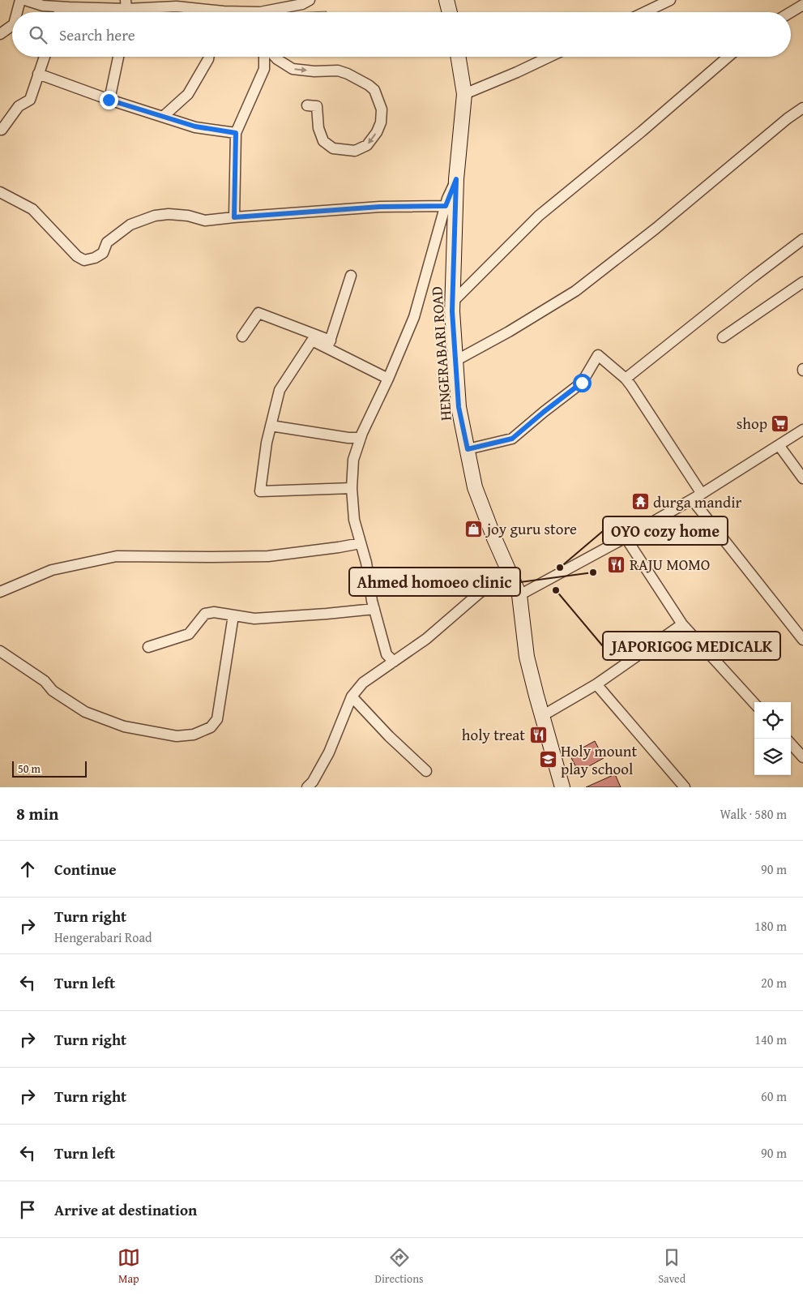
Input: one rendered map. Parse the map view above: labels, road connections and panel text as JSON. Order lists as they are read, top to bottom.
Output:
{
  "streets": {
    "main road": ["HENGERABARI ROAD"]
  },
  "places": {
    "supermarket": ["shop"],
    "temple": ["durga mandir"],
    "shop": ["joy guru store"],
    "restaurant": ["RAJU MOMO", "holy treat"],
    "other": ["OYO cozy home", "Ahmed homoeo clinic", "JAPORIGOG MEDICALK"],
    "school or university": ["Holy mount play school"]
  },
  "scale_bar": "50 m",
  "page": {
    "search": "Search here",
    "scale": "50 m",
    "heading": ["8 min", "Walk · 580 m"],
    "list": [
      ["Continue", "90 m"],
      ["Turn right", "Hengerabari Road", "180 m"],
      ["Turn left", "20 m"],
      ["Turn right", "140 m"],
      ["Turn right", "60 m"],
      ["Turn left", "90 m"],
      "Arrive at destination"
    ],
    "nav": ["Map", "Directions", "Saved"]
  }
}
